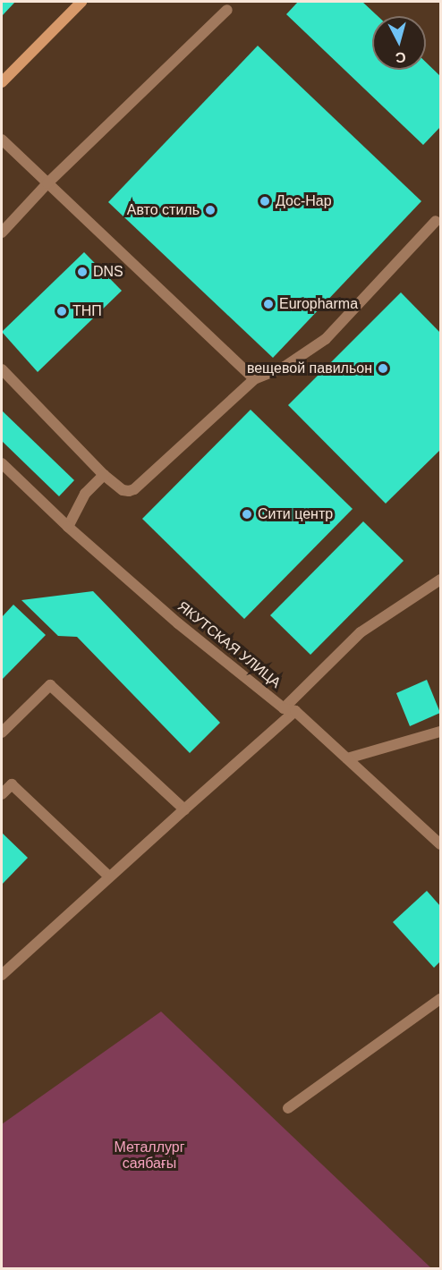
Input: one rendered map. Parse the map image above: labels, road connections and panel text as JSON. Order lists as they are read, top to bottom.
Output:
{
  "streets": {
    "street": ["ЯКУТСКАЯ УЛИЦА"]
  },
  "parks": ["Металлург саябағы"],
  "places": [
    "Дос-Нар",
    "Авто стиль",
    "DNS",
    "Europharma",
    "ТНП",
    "вещевой павильон",
    "Сити центр"
  ],
  "north": "bottom"
}
